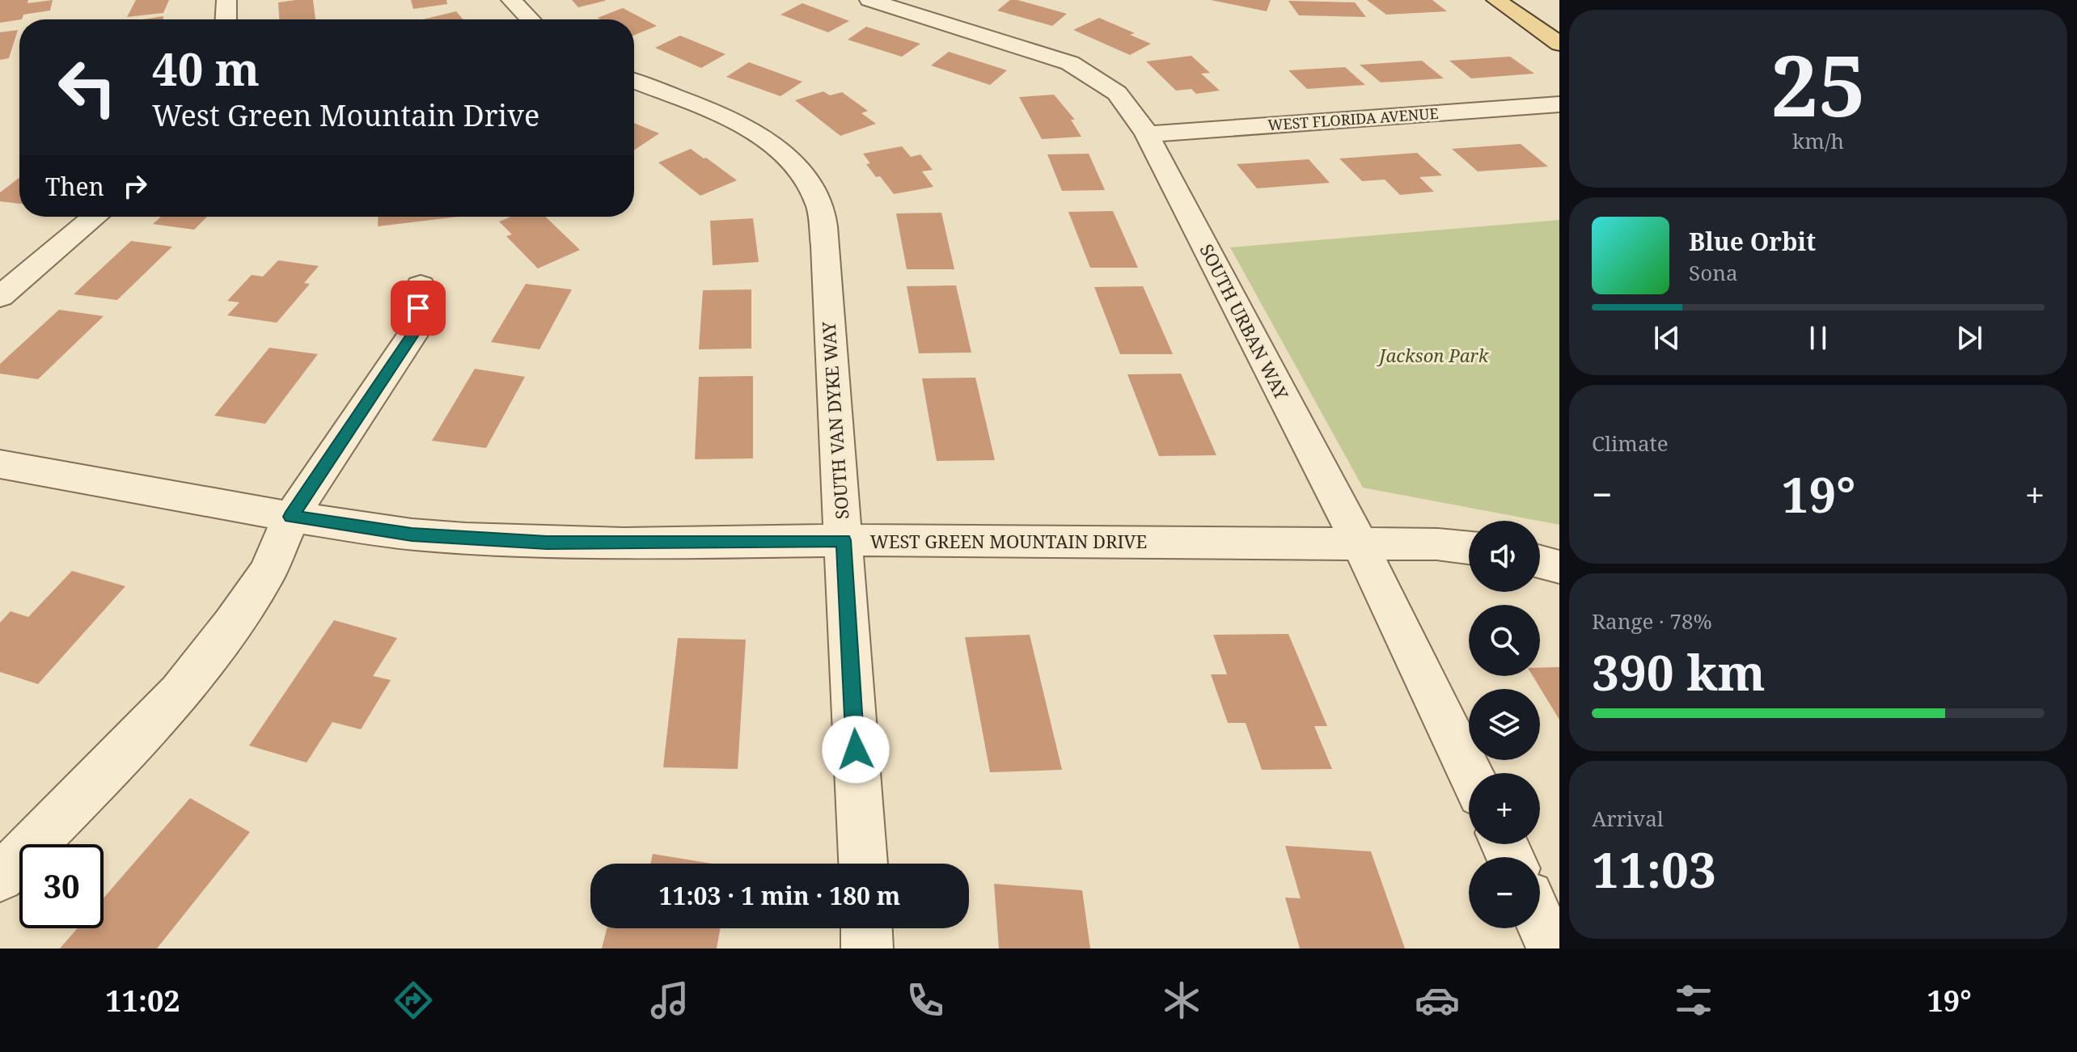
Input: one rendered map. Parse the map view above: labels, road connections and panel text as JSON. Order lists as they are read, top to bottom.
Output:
{
  "streets": {
    "street": [
      "WEST FLORIDA AVENUE",
      "SOUTH URBAN WAY",
      "SOUTH VAN DYKE WAY",
      "WEST GREEN MOUNTAIN DRIVE"
    ]
  },
  "crossings": [
    ["WEST FLORIDA AVENUE", "SOUTH URBAN WAY"],
    ["SOUTH URBAN WAY", "WEST GREEN MOUNTAIN DRIVE"],
    ["SOUTH VAN DYKE WAY", "WEST GREEN MOUNTAIN DRIVE"]
  ],
  "parks": ["Jackson Park"],
  "page": {
    "tile": [
      ["25", "km/h"],
      "Climate",
      ["Range · 78%", "390 km"],
      ["Arrival", "11:03"]
    ],
    "turn": ["40 m", "West Green Mountain Drive"],
    "then": "Then",
    "song": ["Blue Orbit", "Sona"],
    "heat": ["−", "19°", "+"],
    "map_buttons": ["+", "−"],
    "limit": "30",
    "trip": "11:03 · 1 min · 180 m",
    "tabs": ["11:02", "19°"]
  }
}
